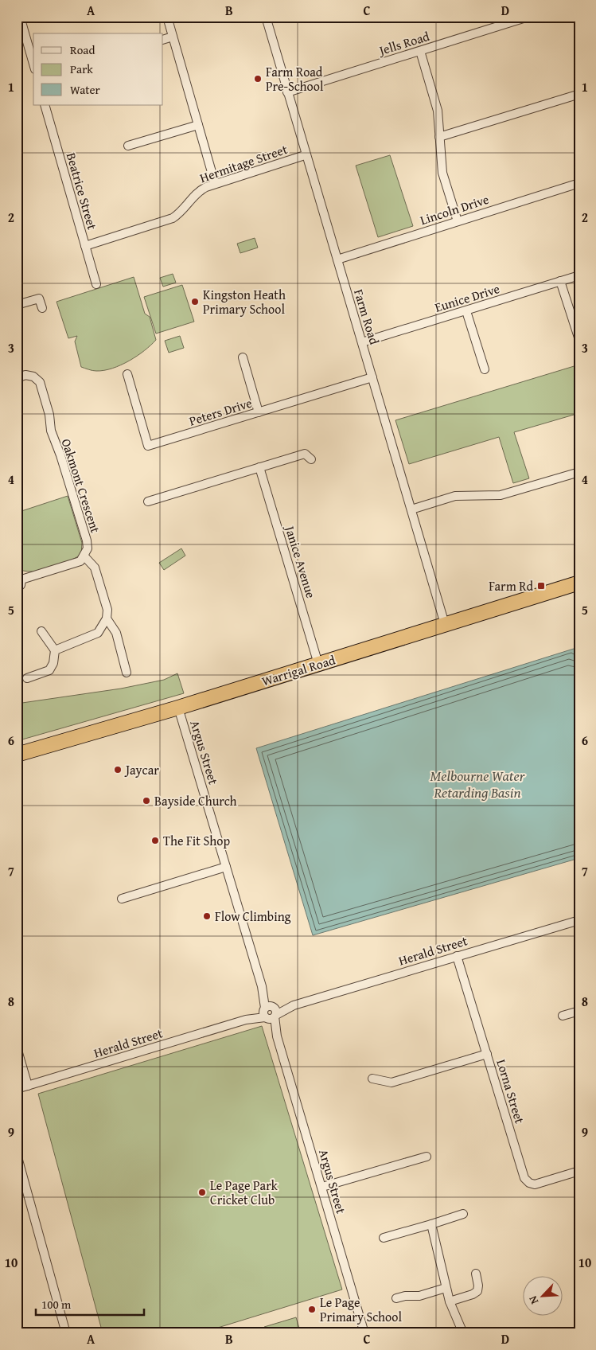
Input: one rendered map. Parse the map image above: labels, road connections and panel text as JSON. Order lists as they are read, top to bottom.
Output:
{
  "streets": {
    "highway": ["Warrigal Road"],
    "street": [
      "Jells Road",
      "Hermitage Street",
      "Beatrice Street",
      "Lincoln Drive",
      "Eunice Drive",
      "Farm Road",
      "Peters Drive",
      "Oakmont Crescent",
      "Janice Avenue",
      "Argus Street",
      "Herald Street",
      "Lorna Street"
    ]
  },
  "crossings": [
    ["Jells Road", "Farm Road"],
    ["Hermitage Street", "Beatrice Street"],
    ["Hermitage Street", "Farm Road"],
    ["Lincoln Drive", "Farm Road"],
    ["Eunice Drive", "Farm Road"],
    ["Farm Road", "Peters Drive"],
    ["Farm Road", "Warrigal Road"],
    ["Janice Avenue", "Warrigal Road"],
    ["Warrigal Road", "Argus Street"],
    ["Argus Street", "Herald Street"],
    ["Herald Street", "Lorna Street"]
  ],
  "water": ["Melbourne Water Retarding Basin"],
  "places": {
    "other": [
      "Farm Road Pre-School",
      "Kingston Heath Primary School",
      "Jaycar",
      "Bayside Church",
      "The Fit Shop",
      "Flow Climbing",
      "Le Page Park Cricket Club",
      "Le Page Primary School"
    ],
    "transit": ["Farm Rd"]
  },
  "legend": ["Road", "Park", "Water"],
  "scale_bar": "100 m",
  "north": "bottom left",
  "grid": {
    "columns": [
      "A",
      "B",
      "C",
      "D"
    ],
    "rows": [
      "1",
      "2",
      "3",
      "4",
      "5",
      "6",
      "7",
      "8",
      "9",
      "10"
    ]
  }
}
